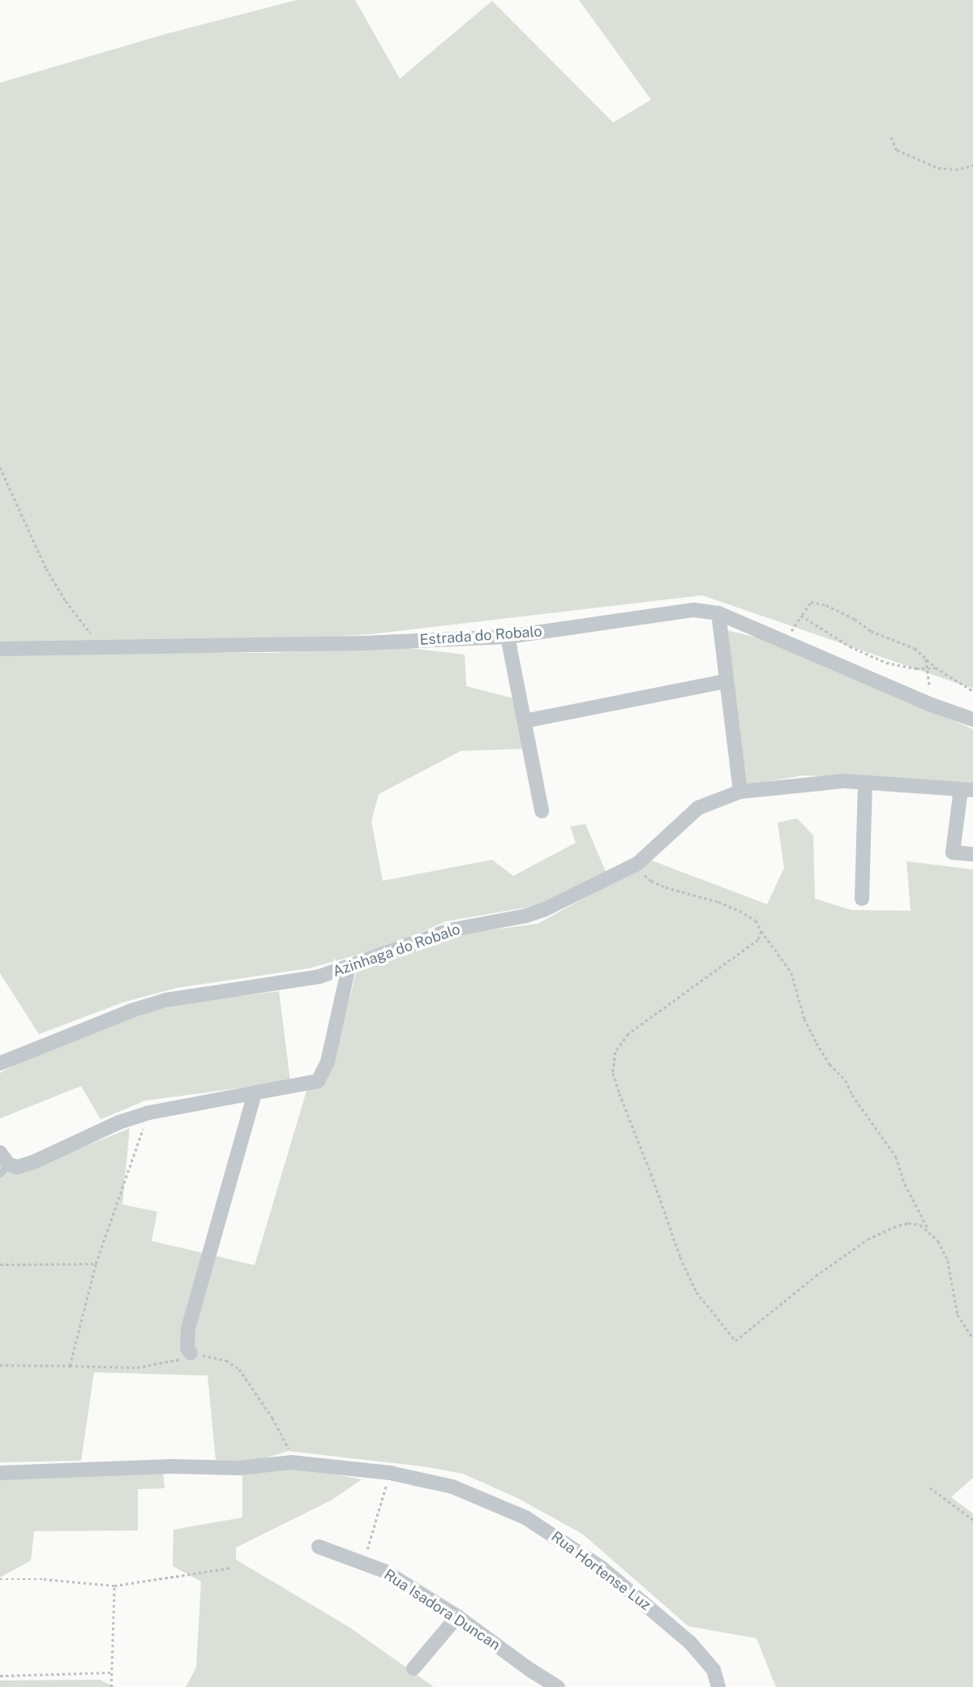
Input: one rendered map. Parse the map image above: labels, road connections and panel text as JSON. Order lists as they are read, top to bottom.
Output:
{
  "streets": {
    "street": [
      "Estrada do Robalo",
      "Azinhaga do Robalo",
      "Rua Hortense Luz",
      "Rua Isadora Duncan"
    ]
  }
}
